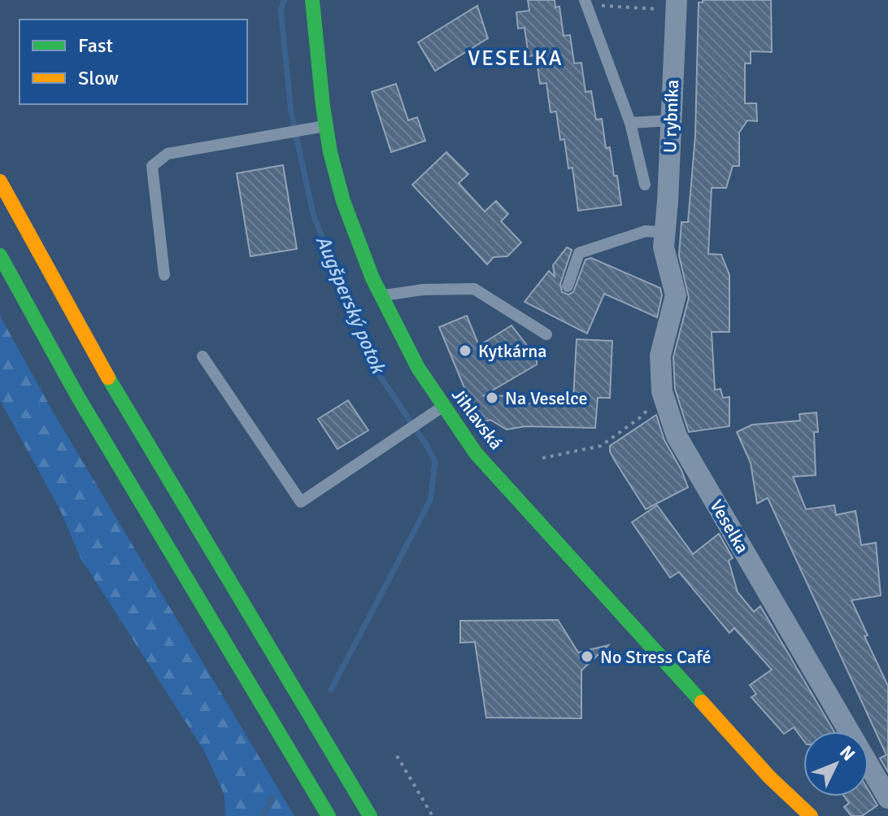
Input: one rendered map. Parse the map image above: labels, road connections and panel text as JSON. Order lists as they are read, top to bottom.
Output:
{
  "streets": {
    "main road": ["Jihlavská"],
    "street": ["U rybníka", "Veselka"]
  },
  "crossings": [
    ["U rybníka", "Veselka"]
  ],
  "districts": ["VESELKA"],
  "water": ["Augšperský potok"],
  "places": ["Kytkárna", "Na Veselce", "No Stress Café"],
  "legend": ["Fast", "Slow"],
  "north": "top right"
}
